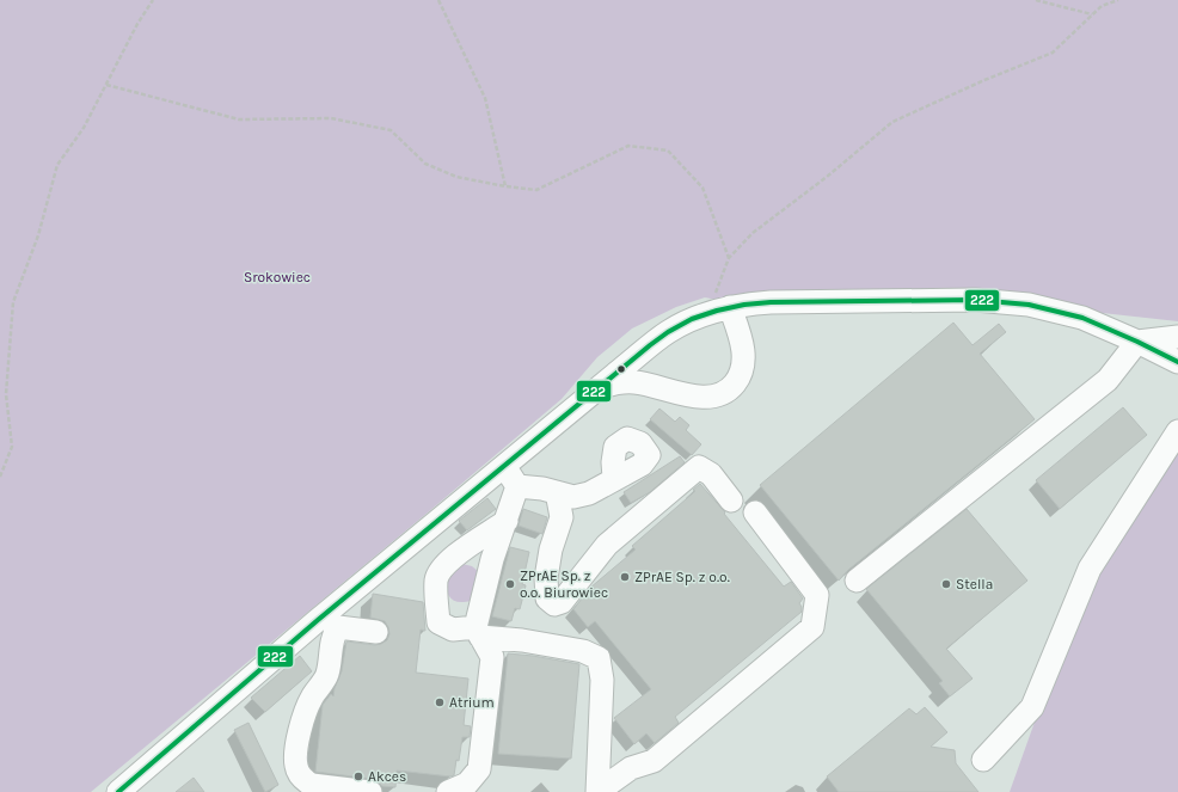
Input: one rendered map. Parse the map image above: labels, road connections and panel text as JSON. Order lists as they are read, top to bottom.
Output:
{
  "parks": ["Srokowiec"],
  "places": [
    "ZPrAE Sp. z o.o.",
    "ZPrAE Sp. z o.o. Biurowiec",
    "Stella",
    "Atrium",
    "Akces"
  ],
  "lines": ["transit line 222"]
}
